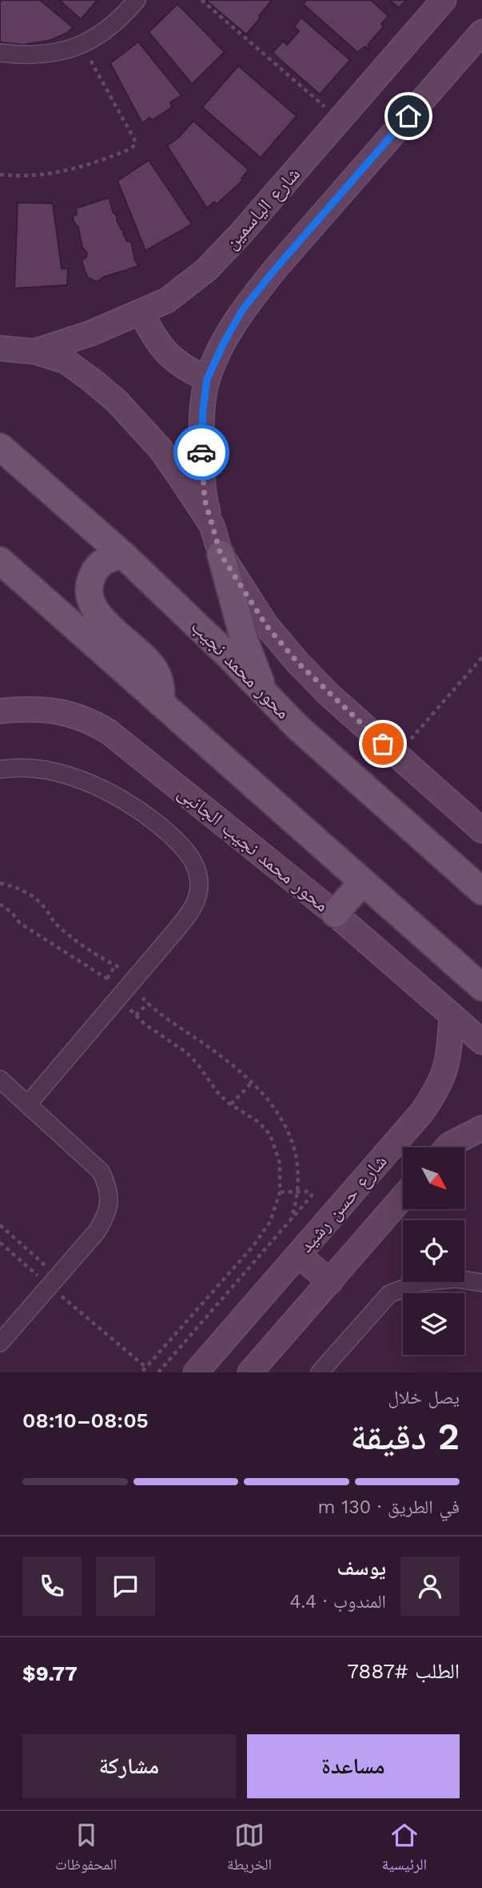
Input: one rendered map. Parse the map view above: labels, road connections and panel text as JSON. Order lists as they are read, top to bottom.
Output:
{
  "streets": {
    "main road": ["محور محمد نجيب"],
    "street": ["شارع الياسمين", "محور محمد نجيب الجانبى", "شارع حسن رشيد"]
  },
  "crossings": [
    ["محور محمد نجيب الجانبى", "شارع حسن رشيد"]
  ],
  "north": "bottom right",
  "page": {
    "heading": ["2 دقيقة", "يصل خلال", "08:05–08:10"],
    "panel": [
      "يوسف",
      "المندوب · 4.4",
      "الطلب #7887",
      "$9.77"
    ],
    "bar": "في الطريق · 130 m",
    "buttons": ["مساعدة", "مشاركة"],
    "tabs": ["الرئيسية", "الخريطة", "المحفوظات"]
  }
}
